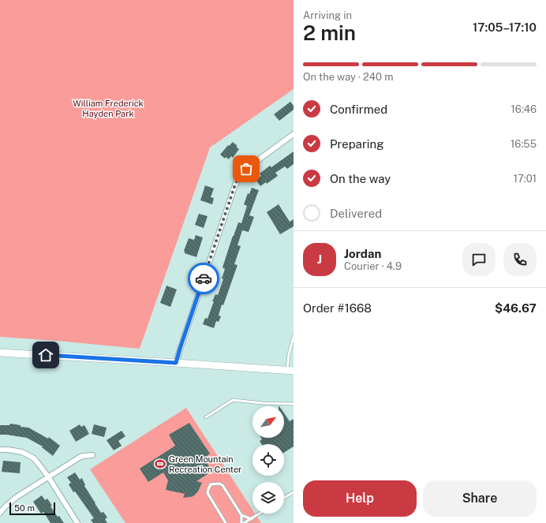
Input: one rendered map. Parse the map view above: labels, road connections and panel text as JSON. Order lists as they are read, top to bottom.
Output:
{
  "parks": ["William Frederick Hayden Park"],
  "places": {
    "sports": ["Green Mountain Recreation Center"]
  },
  "scale_bar": "50 m",
  "north": "top right",
  "page": {
    "heading": ["2 min", "Arriving in", "17:05–17:10"],
    "panel": [
      "Jordan",
      "Courier · 4.9",
      "Order #1668",
      "$46.67"
    ],
    "bar": "On the way · 240 m",
    "list": [
      ["Confirmed", "16:46"],
      ["Preparing", "16:55"],
      ["On the way", "17:01"],
      "Delivered"
    ],
    "round": "J",
    "buttons": ["Help", "Share"],
    "scale": "50 m"
  }
}
